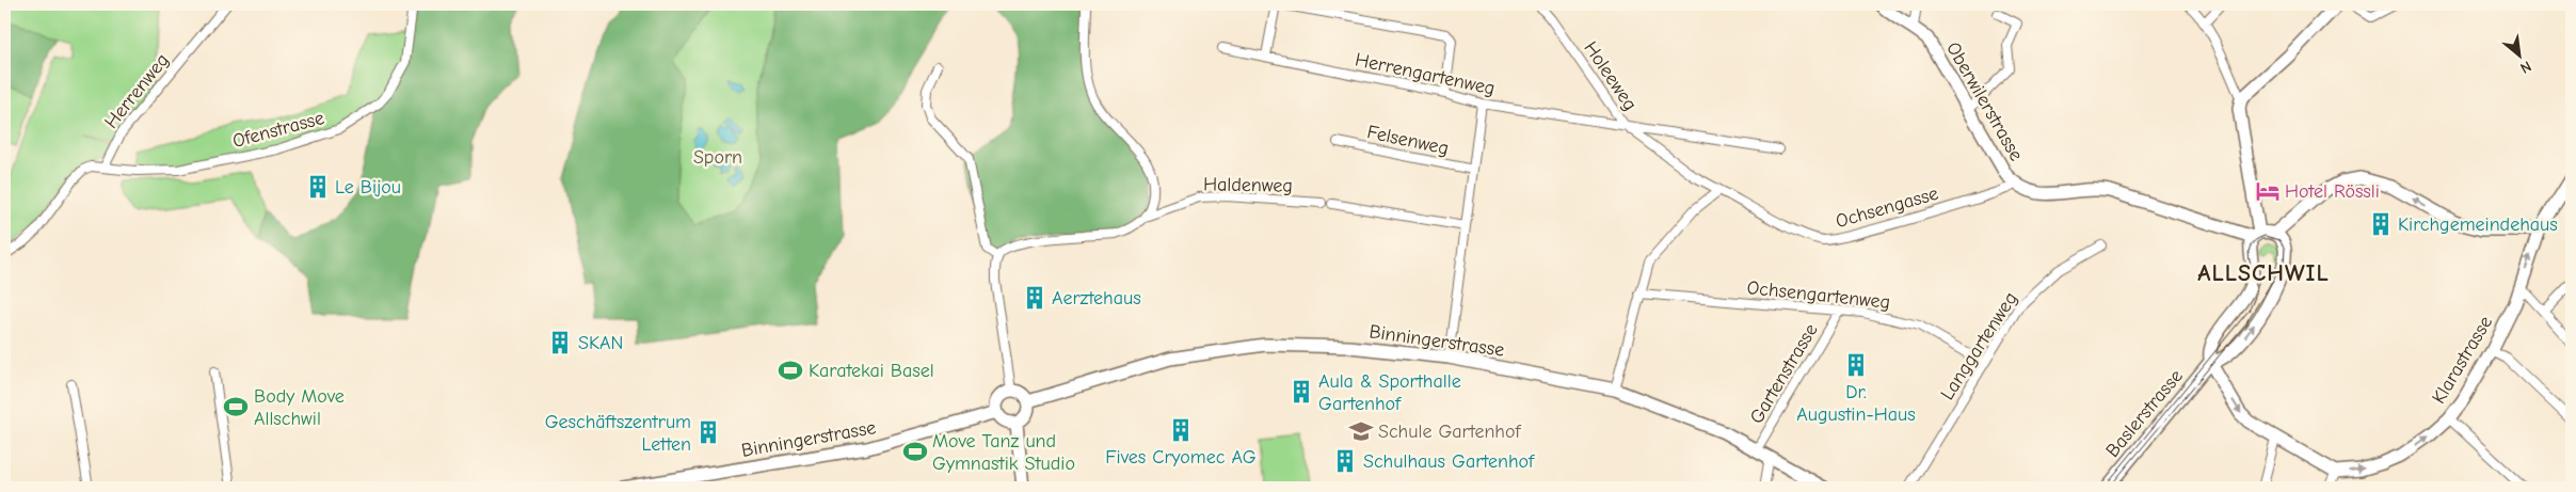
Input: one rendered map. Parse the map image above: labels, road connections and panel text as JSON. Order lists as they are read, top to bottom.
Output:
{
  "streets": {
    "street": [
      "Herrengartenweg",
      "Holeeweg",
      "Herrenweg",
      "Oberwilerstrasse",
      "Ofenstrasse",
      "Felsenweg",
      "Haldenweg",
      "Ochsengasse",
      "Ochsengartenweg",
      "Binningerstrasse",
      "Langgartenweg",
      "Klarastrasse",
      "Gartenstrasse",
      "Baslerstrasse"
    ]
  },
  "crossings": [
    ["Herrengartenweg", "Holeeweg"],
    ["Herrengartenweg", "Felsenweg"],
    ["Holeeweg", "Ochsengasse"],
    ["Herrenweg", "Ofenstrasse"],
    ["Oberwilerstrasse", "Ochsengasse"],
    ["Felsenweg", "Binningerstrasse"],
    ["Ochsengartenweg", "Langgartenweg"],
    ["Ochsengartenweg", "Gartenstrasse"],
    ["Binningerstrasse", "Gartenstrasse"]
  ],
  "one_way": ["Klarastrasse"],
  "districts": ["ALLSCHWIL"],
  "parks": ["Sporn"],
  "places": {
    "building": [
      "Le Bijou",
      "Kirchgemeindehaus",
      "Aerztehaus",
      "SKAN",
      "Dr. Augustin-Haus",
      "Aula & Sporthalle Gartenhof",
      "Fives Cryomec AG",
      "Geschäftszentrum Letten",
      "Schulhaus Gartenhof"
    ],
    "hotel": ["Hotel Rössli"],
    "sports": ["Karatekai Basel", "Body Move Allschwil", "Move Tanz und Gymnastik Studio"],
    "school or university": ["Schule Gartenhof"]
  },
  "north": "bottom right"
}
